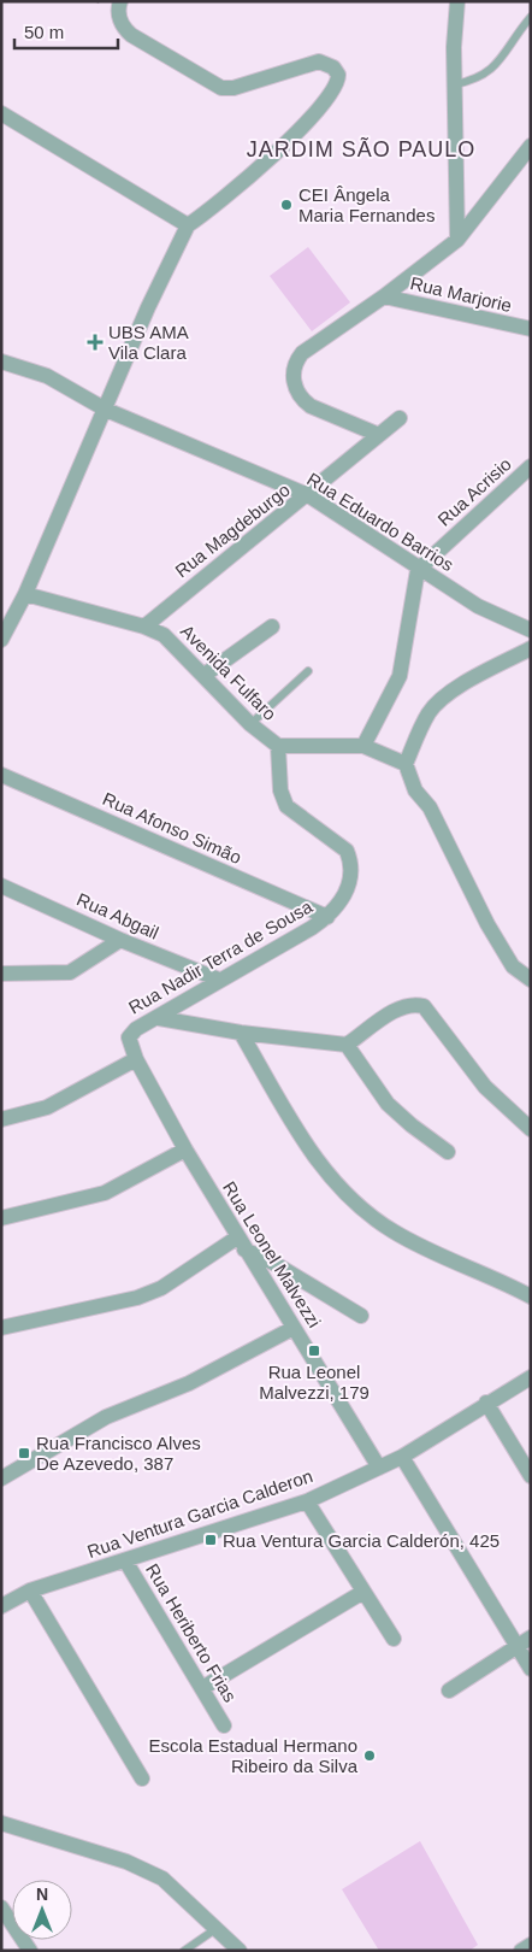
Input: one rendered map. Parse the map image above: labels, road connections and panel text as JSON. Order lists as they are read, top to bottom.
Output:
{
  "streets": {
    "street": [
      "Rua Marjorie",
      "Rua Acrisio",
      "Rua Eduardo Barrios",
      "Rua Magdeburgo",
      "Avenida Fulfaro",
      "Rua Afonso Simão",
      "Rua Abgail",
      "Rua Nadir Terra de Sousa",
      "Rua Leonel Malvezzi",
      "Rua Ventura Garcia Calderon",
      "Rua Heriberto Frias"
    ]
  },
  "crossings": [
    ["Rua Acrisio", "Rua Eduardo Barrios"],
    ["Rua Eduardo Barrios", "Rua Magdeburgo"],
    ["Rua Magdeburgo", "Avenida Fulfaro"],
    ["Avenida Fulfaro", "Rua Nadir Terra de Sousa"],
    ["Rua Afonso Simão", "Rua Nadir Terra de Sousa"],
    ["Rua Abgail", "Rua Nadir Terra de Sousa"],
    ["Rua Nadir Terra de Sousa", "Rua Leonel Malvezzi"],
    ["Rua Leonel Malvezzi", "Rua Ventura Garcia Calderon"],
    ["Rua Ventura Garcia Calderon", "Rua Heriberto Frias"]
  ],
  "districts": ["JARDIM SÃO PAULO"],
  "places": {
    "other": ["CEI Ângela Maria Fernandes", "Escola Estadual Hermano Ribeiro da Silva"],
    "health": ["UBS AMA Vila Clara"],
    "transit": ["Rua Leonel Malvezzi, 179", "Rua Francisco Alves De Azevedo, 387", "Rua Ventura Garcia Calderón, 425"]
  },
  "scale_bar": "50 m",
  "north": "top"
}
